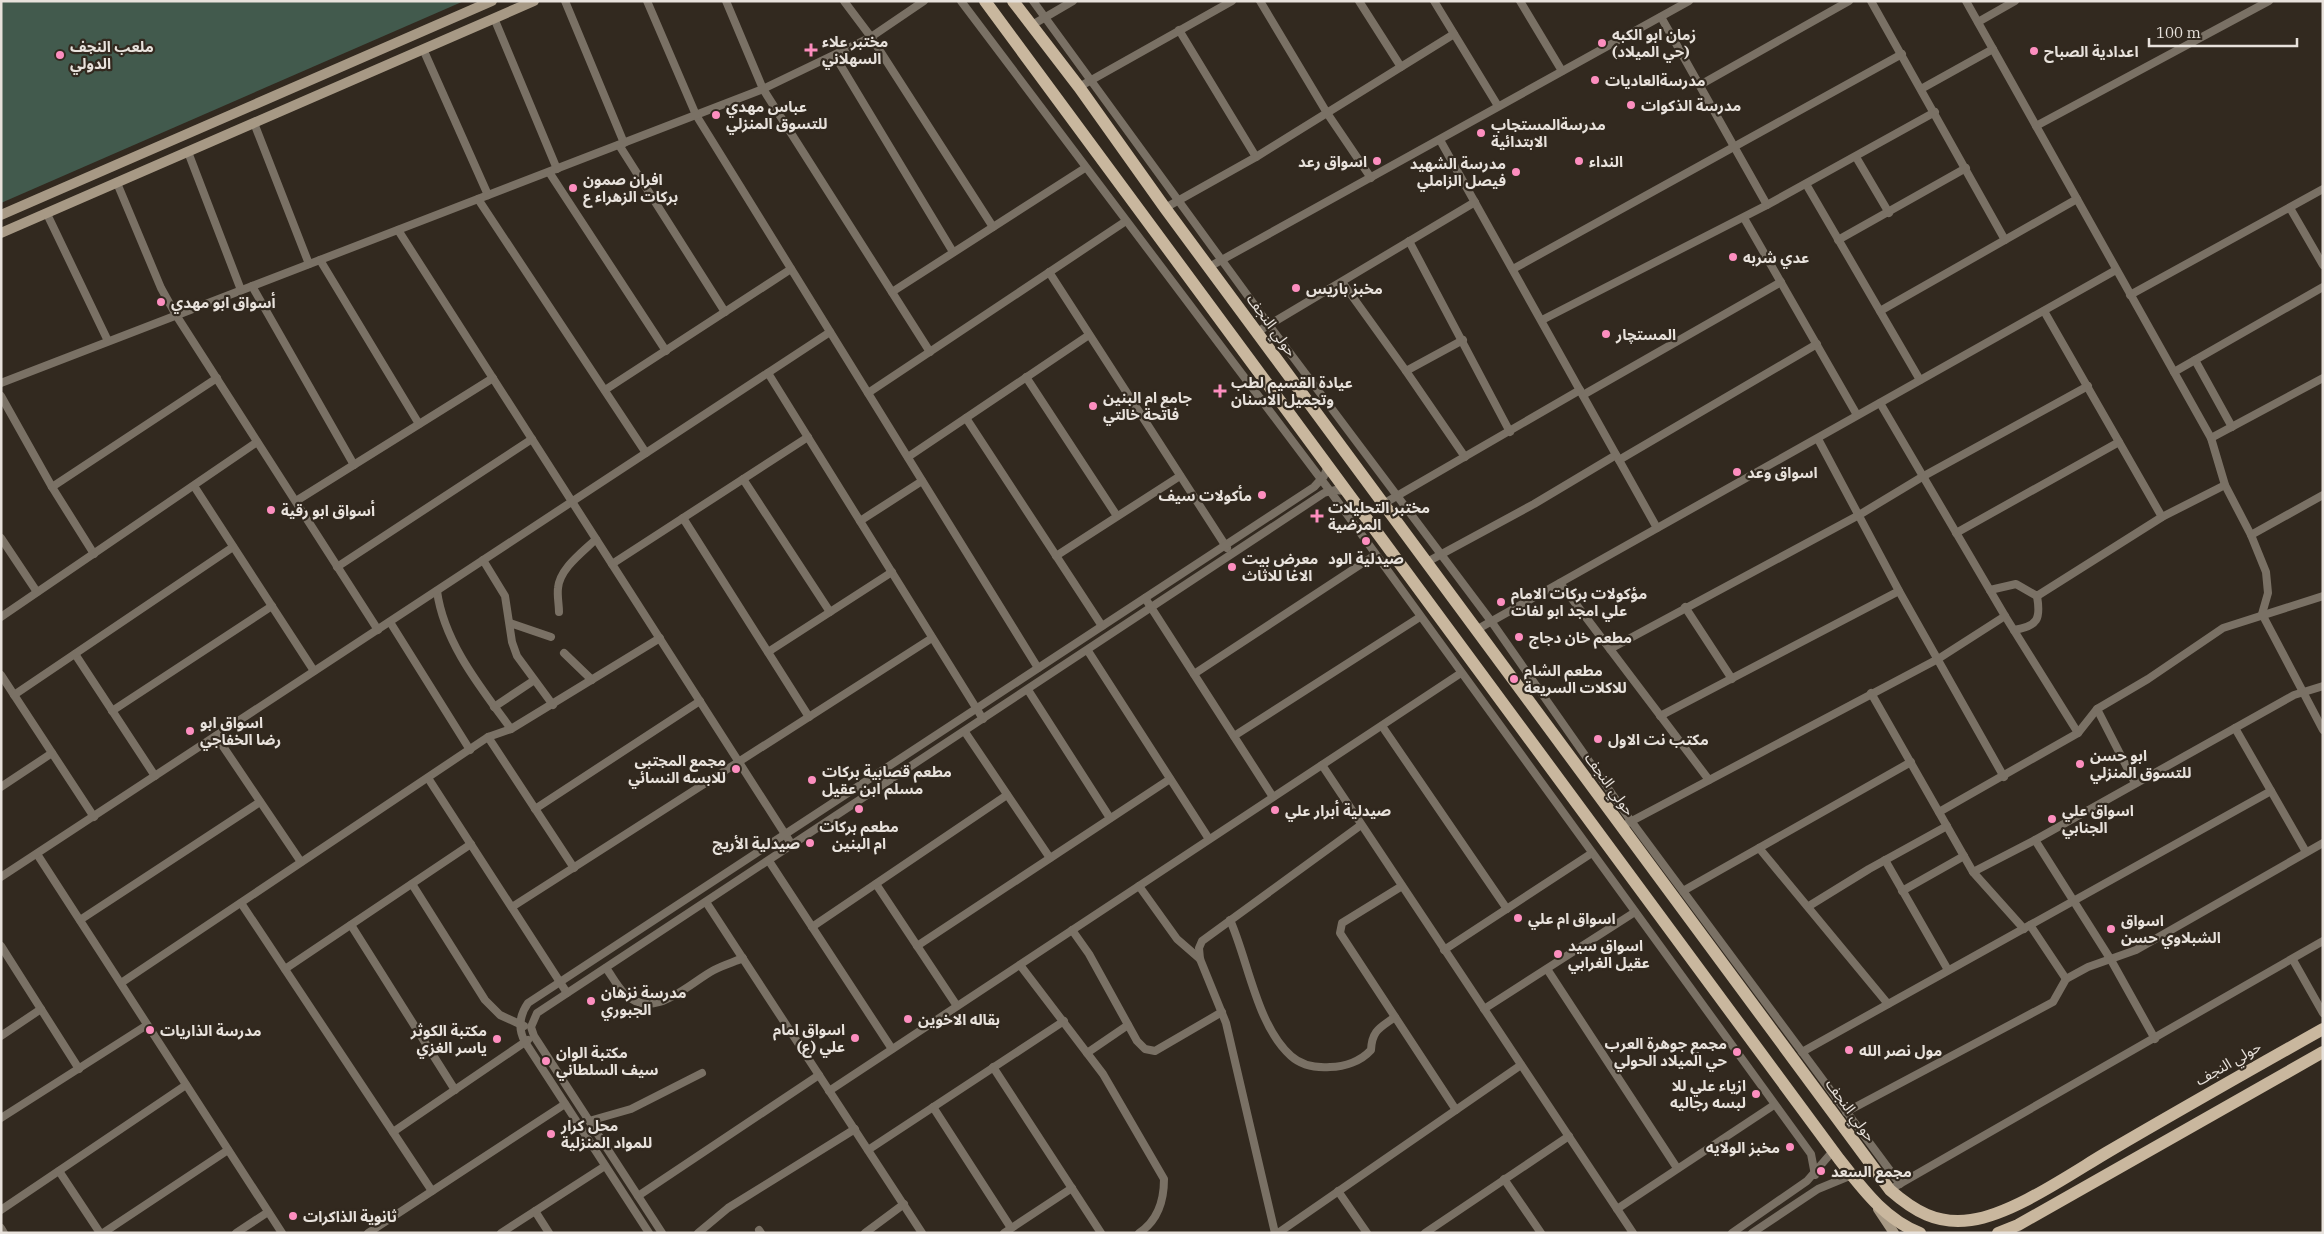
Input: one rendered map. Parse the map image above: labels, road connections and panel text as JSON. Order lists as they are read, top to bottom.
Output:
{
  "streets": {
    "main road": ["حولي النجف"]
  },
  "places": {
    "other": [
      "زمان ابو الكبه (حي الميلاد)",
      "اعدادية الصباح",
      "ملعب النجف الدولي",
      "مدرسةالعاديات",
      "مدرسة الذكوات",
      "عباس مهدي للتسوق المنزلي",
      "مدرسةالمستجاب الابتدائية",
      "اسواق رعد",
      "النداء",
      "مدرسة الشهيد فيصل الزاملي",
      "افران صمون بركات الزهراء ع",
      "عدي شربه",
      "مخبز باريس",
      "أسواق ابو مهدي",
      "المستچار",
      "جامع ام البنين فاتحة خالتي",
      "اسواق وعد",
      "مأكولات سيف",
      "أسواق ابو رقية",
      "صيدلية الود",
      "معرض بيت الاغا للاثاث",
      "مؤكولات بركات الامام علي امجد ابو لفات",
      "مطعم خان دجاج",
      "مطعم الشام للاكلات السريعة",
      "اسواق ابو رضا الخفاجي",
      "مكتب نت الاول",
      "ابو حسن للتسوق المنزلي",
      "مجمع المجتبى للابسه النسائي",
      "مطعم قصابية بركات مسلم ابن عقيل",
      "مطعم بركات ام البنين",
      "صيدلية أبرار علي",
      "اسواق علي الجنابي",
      "صيدلية الأريج",
      "اسواق ام علي",
      "اسواق الشبلاوي حسن",
      "اسواق سيد عقيل الغرابي",
      "مدرسة نزهان الجبوري",
      "بقاله الاخوين",
      "مدرسة الذاريات",
      "اسواق امام علي (ع)",
      "مكتبة الكوثر ياسر الغزي",
      "مول نصر الله",
      "مجمع جوهرة العرب حي الميلاد الحولي",
      "مكتبة الوان سيف السلطاني",
      "ازياء علي للا لبسه رجاليه",
      "محل كرار للمواد المنزلية",
      "مخبز الولايه",
      "مجمع السعد",
      "ثانوية الذاكرات"
    ],
    "health": ["مختبر علاء السهلاني", "عيادة القسيم لطب وتجميل الاسنان", "مختبر التحليلات المرضية"]
  },
  "scale_bar": "100 m"
}
